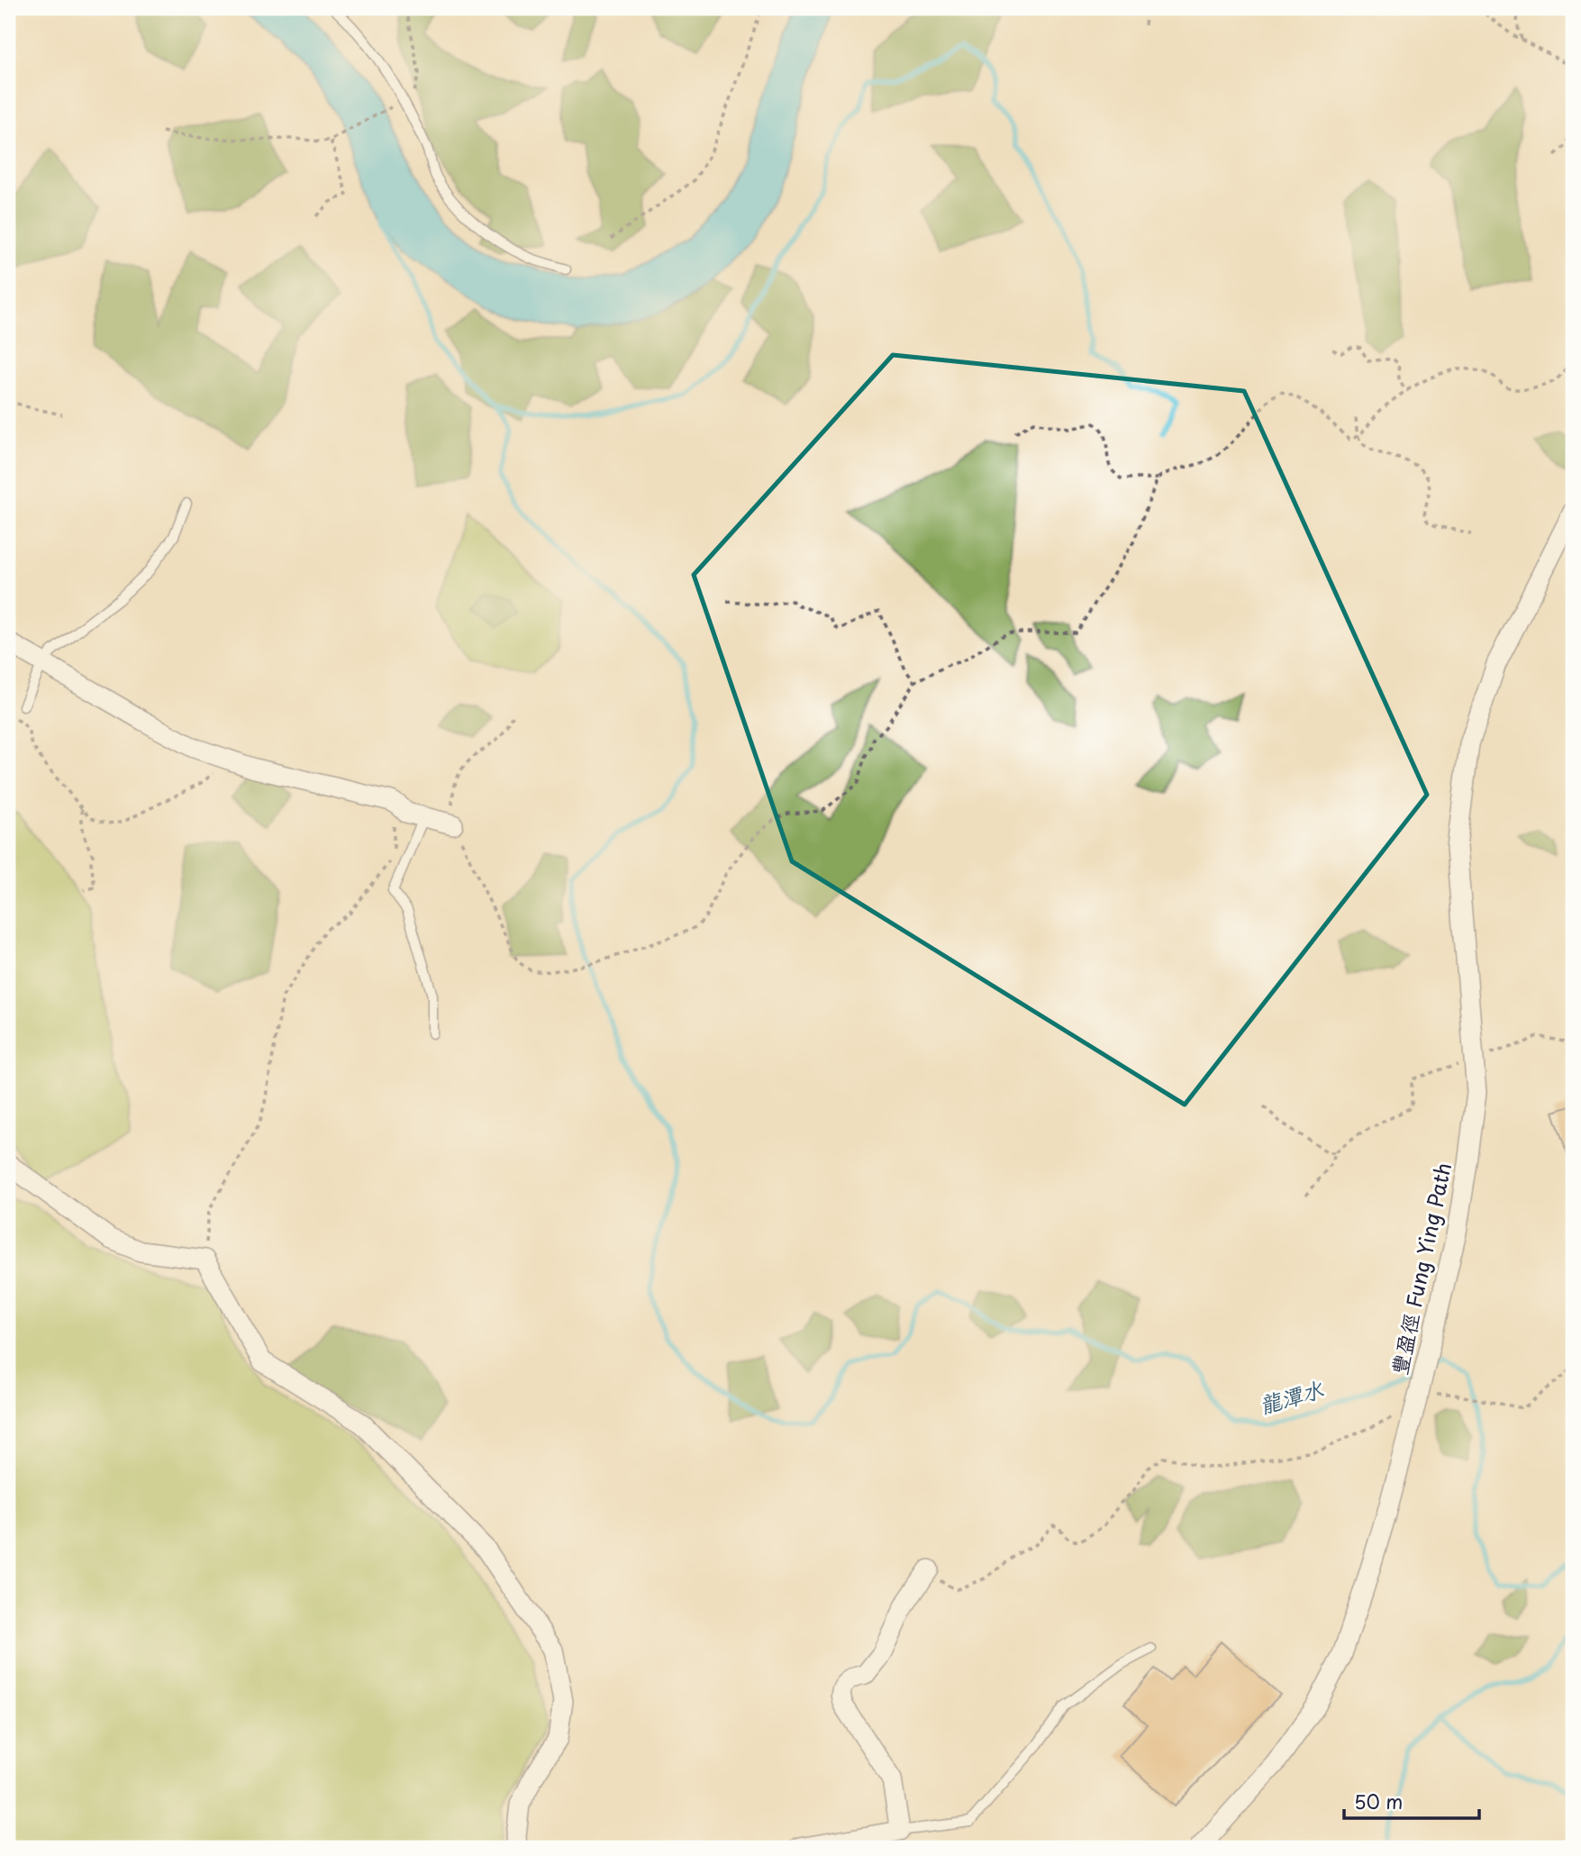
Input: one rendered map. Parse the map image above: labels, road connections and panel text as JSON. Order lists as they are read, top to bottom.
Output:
{
  "streets": {
    "street": ["豐盈徑 Fung Ying Path"]
  },
  "water": ["龍潭水"],
  "scale_bar": "50 m"
}
